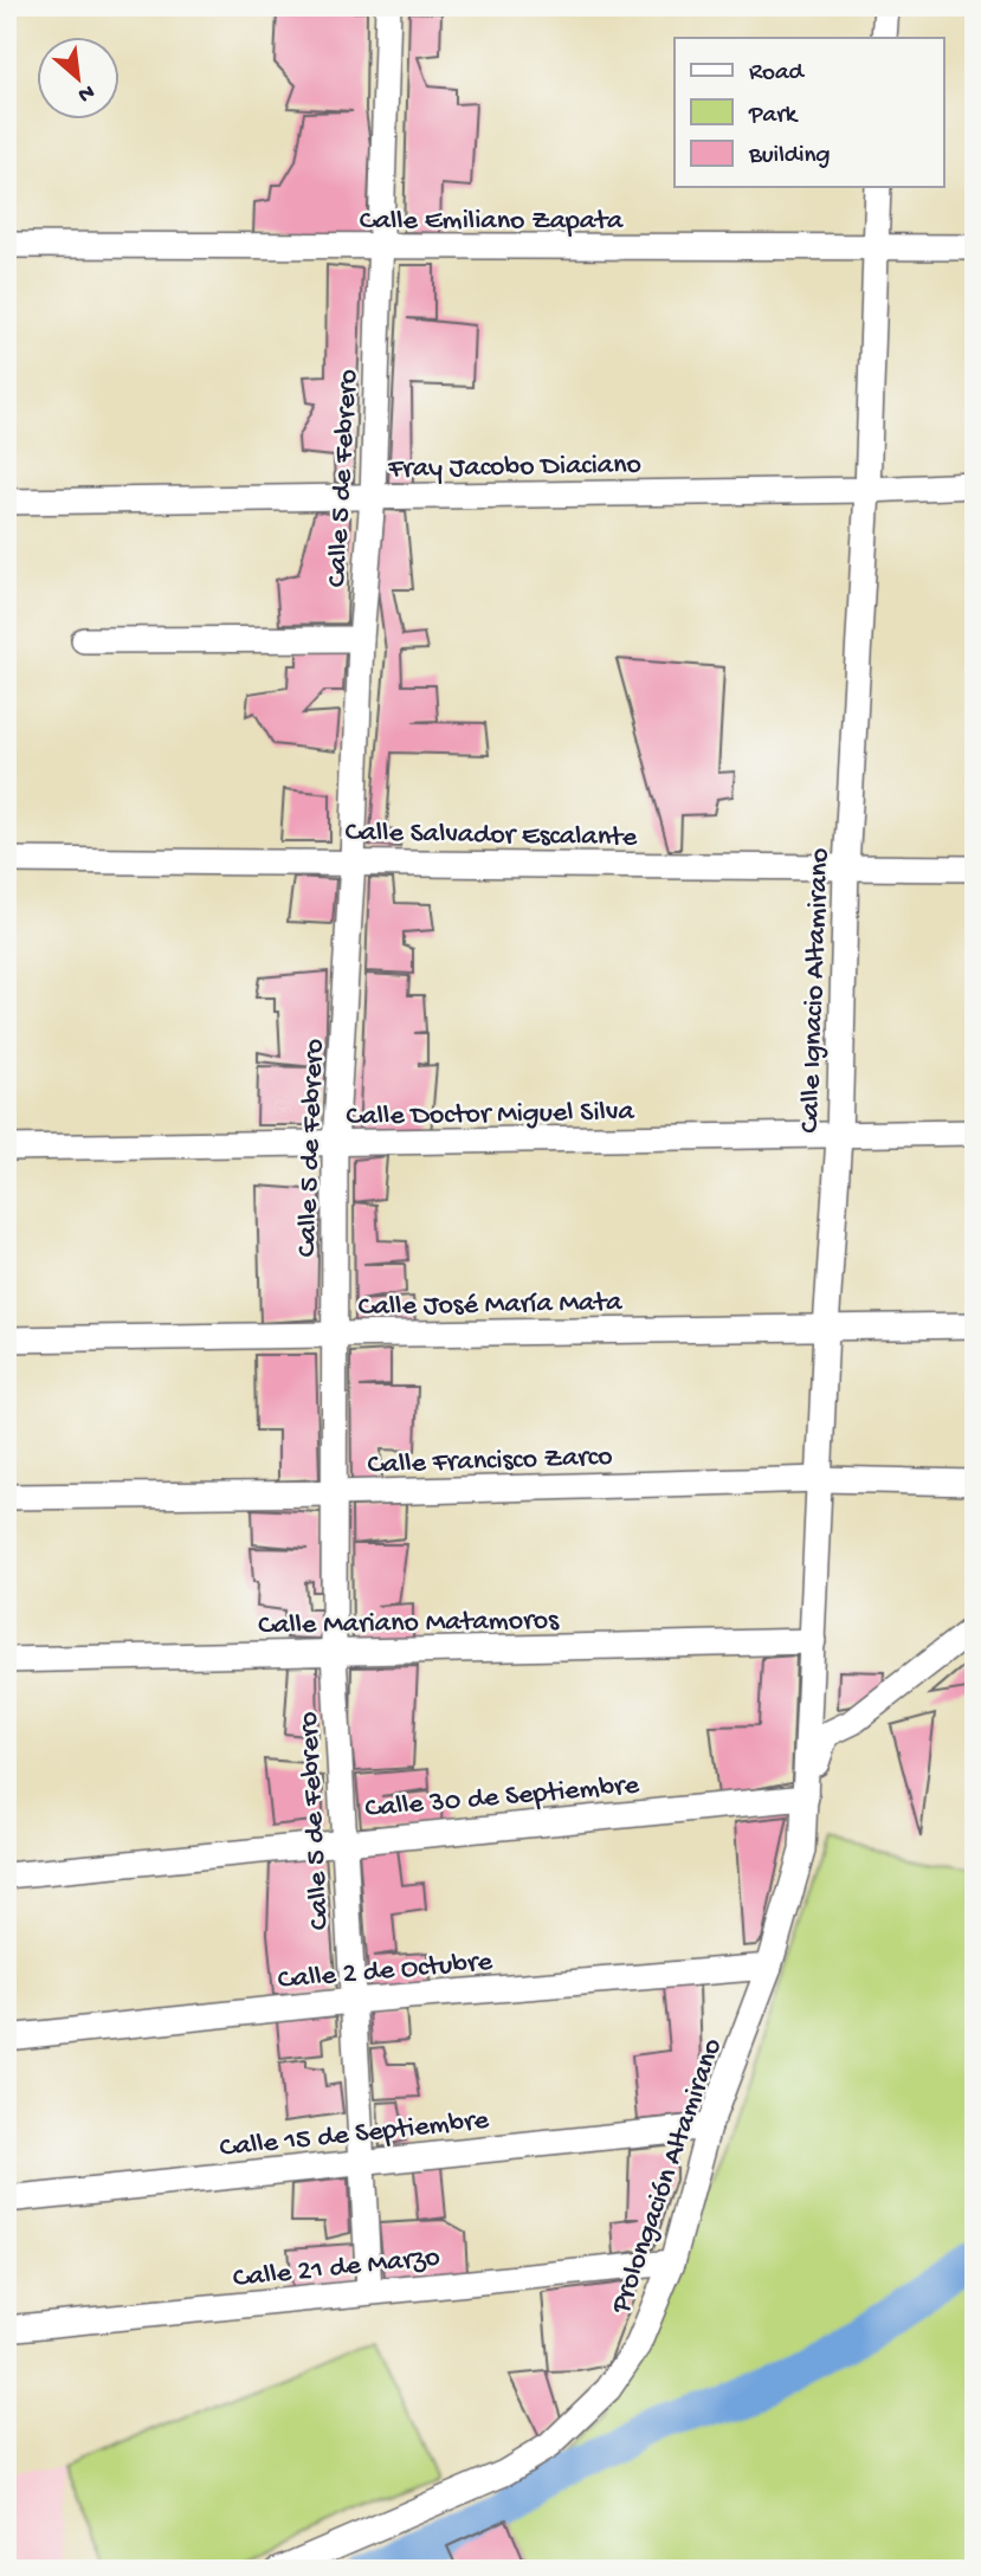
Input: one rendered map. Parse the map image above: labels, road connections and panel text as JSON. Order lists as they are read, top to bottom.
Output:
{
  "streets": {
    "street": [
      "Calle Emiliano Zapata",
      "Fray Jacobo Diaciano",
      "Calle 5 de Febrero",
      "Calle Salvador Escalante",
      "Calle Ignacio Altamirano",
      "Calle Doctor Miguel Silva",
      "Calle José María Mata",
      "Calle Francisco Zarco",
      "Calle Mariano Matamoros",
      "Calle 30 de Septiembre",
      "Calle 2 de Octubre",
      "Calle 15 de Septiembre",
      "Prolongación Altamirano",
      "Calle 21 de Marzo"
    ]
  },
  "crossings": [
    ["Calle Emiliano Zapata", "Calle 5 de Febrero"],
    ["Calle Emiliano Zapata", "Calle Ignacio Altamirano"],
    ["Fray Jacobo Diaciano", "Calle 5 de Febrero"],
    ["Fray Jacobo Diaciano", "Calle Ignacio Altamirano"],
    ["Calle 5 de Febrero", "Calle Salvador Escalante"],
    ["Calle 5 de Febrero", "Calle Doctor Miguel Silva"],
    ["Calle 5 de Febrero", "Calle José María Mata"],
    ["Calle 5 de Febrero", "Calle Francisco Zarco"],
    ["Calle 5 de Febrero", "Calle Mariano Matamoros"],
    ["Calle 5 de Febrero", "Calle 30 de Septiembre"],
    ["Calle 5 de Febrero", "Calle 2 de Octubre"],
    ["Calle 5 de Febrero", "Calle 15 de Septiembre"],
    ["Calle 5 de Febrero", "Calle 21 de Marzo"],
    ["Calle Salvador Escalante", "Calle Ignacio Altamirano"],
    ["Calle Ignacio Altamirano", "Calle Doctor Miguel Silva"],
    ["Calle Ignacio Altamirano", "Calle José María Mata"],
    ["Calle Ignacio Altamirano", "Calle Francisco Zarco"],
    ["Calle Ignacio Altamirano", "Calle Mariano Matamoros"],
    ["Calle Ignacio Altamirano", "Calle 30 de Septiembre"],
    ["Calle Ignacio Altamirano", "Prolongación Altamirano"],
    ["Calle 30 de Septiembre", "Prolongación Altamirano"],
    ["Calle 2 de Octubre", "Prolongación Altamirano"],
    ["Calle 15 de Septiembre", "Prolongación Altamirano"],
    ["Prolongación Altamirano", "Calle 21 de Marzo"]
  ],
  "legend": ["Road", "Park", "Building"],
  "north": "bottom right"
}
